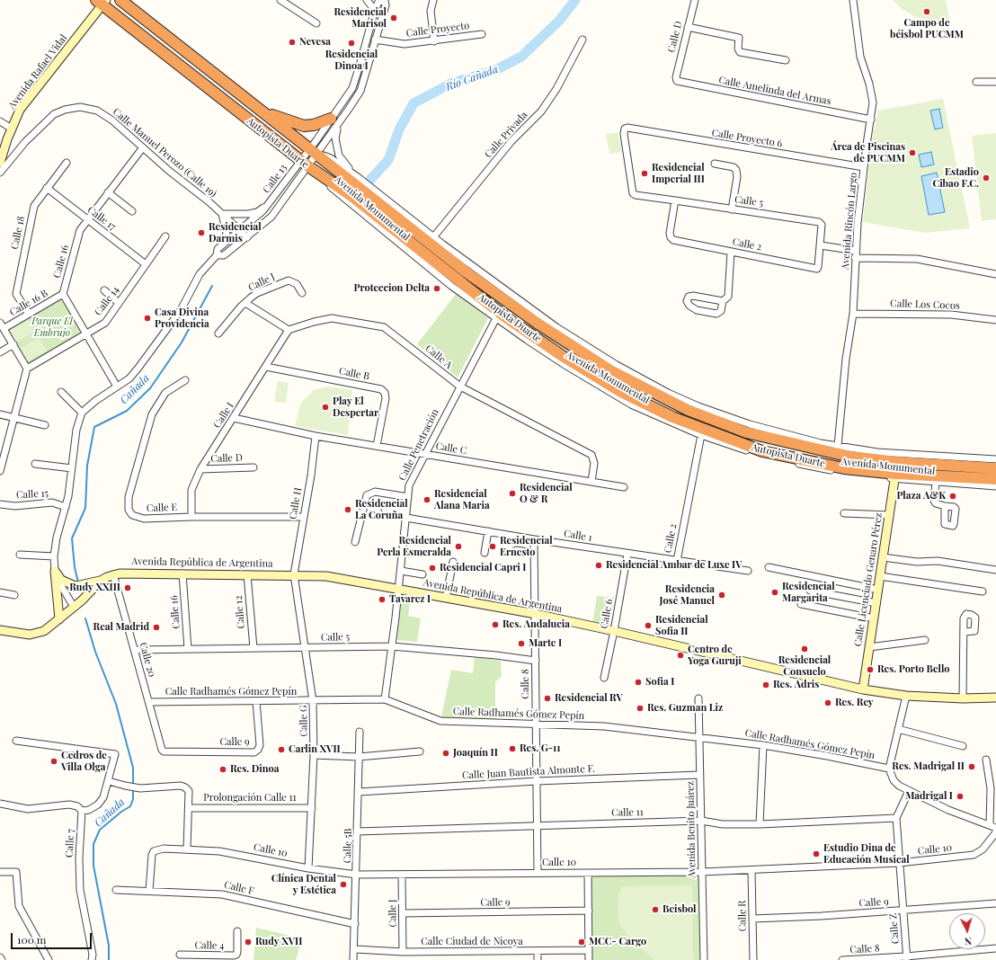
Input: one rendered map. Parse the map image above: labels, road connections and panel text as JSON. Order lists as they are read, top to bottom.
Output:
{
  "streets": {
    "highway": ["Autopista Duarte"],
    "main road": ["Avenida Rafael Vidal", "Avenida República de Argentina", "Calle Licenciado Genaro Pérez"],
    "street": [
      "Calle Proyecto",
      "Calle D",
      "Calle Amelinda del Armas",
      "Calle Privada",
      "Calle Proyecto 6",
      "Calle Manuel Perozo (Calle 19)",
      "Calle 13",
      "Calle 5",
      "Avenida Monumental",
      "Calle 17",
      "Avenida Rincón Largo",
      "Calle 18",
      "Calle 2",
      "Calle 16",
      "Calle J",
      "Calle 14",
      "Calle 16 B",
      "Calle Los Cocos",
      "Calle A",
      "Calle B",
      "Calle I",
      "Calle Penetración",
      "Calle C",
      "Calle 15",
      "Calle H",
      "Calle E",
      "Calle 1",
      "Calle 12",
      "Calle 6",
      "Calle 20",
      "Calle 8",
      "Calle Radhamés Gómez Pepín",
      "Calle G",
      "Calle 9",
      "Calle Juan Bautista Almonte F.",
      "Prolongación Calle 11",
      "Calle 11",
      "Avenida Benito Juárez",
      "Calle 7",
      "Calle 5B",
      "Calle 10",
      "Calle F",
      "Calle R",
      "Calle Z",
      "Calle Ciudad de Nicoya",
      "Calle 4"
    ]
  },
  "crossings": [
    ["Calle D", "Calle Amelinda del Armas"],
    ["Calle D", "Calle I"],
    ["Avenida Rafael Vidal", "Autopista Duarte"],
    ["Calle Amelinda del Armas", "Avenida Rincón Largo"],
    ["Calle Privada", "Autopista Duarte"],
    ["Calle Privada", "Avenida Monumental"],
    ["Calle Proyecto 6", "Calle 5"],
    ["Calle Proyecto 6", "Avenida Rincón Largo"],
    ["Autopista Duarte", "Calle 13"],
    ["Autopista Duarte", "Avenida Monumental"],
    ["Autopista Duarte", "Calle Licenciado Genaro Pérez"],
    ["Calle Manuel Perozo (Calle 19)", "Calle 13"],
    ["Calle Manuel Perozo (Calle 19)", "Calle 16"],
    ["Calle 13", "Avenida Monumental"],
    ["Calle 5", "Calle 2"],
    ["Calle 5", "Calle 16"],
    ["Calle 5", "Calle Penetración"],
    ["Calle 5", "Calle 12"],
    ["Calle 5", "Calle 20"],
    ["Calle 5", "Calle 8"],
    ["Calle 5", "Calle G"],
    ["Avenida Monumental", "Avenida Rincón Largo"],
    ["Avenida Monumental", "Calle 2"],
    ["Avenida Monumental", "Calle Penetración"],
    ["Avenida Monumental", "Calle Licenciado Genaro Pérez"],
    ["Calle 17", "Calle 18"],
    ["Calle 17", "Calle 16"],
    ["Calle 17", "Calle 14"],
    ["Avenida Rincón Largo", "Calle Los Cocos"],
    ["Calle 18", "Calle 16 B"],
    ["Calle 2", "Calle 1"],
    ["Calle 16", "Calle 14"],
    ["Calle 16", "Calle 16 B"],
    ["Calle 16", "Avenida República de Argentina"],
    ["Calle J", "Calle 9"],
    ["Calle J", "Calle 10"],
    ["Calle J", "Calle Ciudad de Nicoya"],
    ["Calle A", "Calle I"],
    ["Calle A", "Calle Penetración"],
    ["Calle A", "Calle C"],
    ["Calle B", "Calle I"],
    ["Calle B", "Calle C"],
    ["Calle I", "Calle C"],
    ["Calle I", "Calle E"],
    ["Calle Penetración", "Calle C"],
    ["Calle Penetración", "Calle 1"],
    ["Calle Penetración", "Avenida República de Argentina"],
    ["Calle Penetración", "Calle Radhamés Gómez Pepín"],
    ["Calle C", "Calle H"],
    ["Calle H", "Calle E"],
    ["Calle H", "Avenida República de Argentina"],
    ["Calle H", "Calle G"],
    ["Calle 1", "Calle 6"],
    ["Calle 1", "Calle 8"],
    ["Avenida República de Argentina", "Calle Licenciado Genaro Pérez"],
    ["Avenida República de Argentina", "Calle 12"],
    ["Avenida República de Argentina", "Calle 6"],
    ["Avenida República de Argentina", "Calle 20"],
    ["Avenida República de Argentina", "Calle 8"],
    ["Avenida República de Argentina", "Calle G"],
    ["Calle 20", "Calle Radhamés Gómez Pepín"],
    ["Calle 20", "Calle 9"],
    ["Calle 8", "Calle Radhamés Gómez Pepín"],
    ["Calle 8", "Calle Juan Bautista Almonte F."],
    ["Calle 8", "Calle 11"],
    ["Calle 8", "Calle 10"],
    ["Calle 8", "Calle Z"],
    ["Calle Radhamés Gómez Pepín", "Calle G"],
    ["Calle Radhamés Gómez Pepín", "Calle 9"],
    ["Calle Radhamés Gómez Pepín", "Avenida Benito Juárez"],
    ["Calle G", "Prolongación Calle 11"],
    ["Calle G", "Calle 10"],
    ["Calle 9", "Calle R"],
    ["Calle 9", "Calle Z"],
    ["Calle Juan Bautista Almonte F.", "Avenida Benito Juárez"],
    ["Calle Juan Bautista Almonte F.", "Calle 5B"],
    ["Calle 11", "Avenida Benito Juárez"],
    ["Calle 11", "Calle 5B"],
    ["Calle 11", "Calle Z"],
    ["Avenida Benito Juárez", "Calle 10"],
    ["Calle 5B", "Calle 10"],
    ["Calle 5B", "Calle F"],
    ["Calle 5B", "Calle Ciudad de Nicoya"],
    ["Calle 10", "Calle F"],
    ["Calle 10", "Calle R"],
    ["Calle 10", "Calle Z"]
  ],
  "water": ["Río Cañada", "Cañada"],
  "parks": ["Parque El Embrujo"],
  "places": [
    "Campo de béisbol PUCMM",
    "Residencial Marisol",
    "Nevesa",
    "Residencial Dinoa I",
    "Área de Piscinas de PUCMM",
    "Residencial Imperial III",
    "Estadio Cibao F.C.",
    "Residencial Darmis",
    "Proteccion Delta",
    "Casa Divina Providencia",
    "Play El Despertar",
    "Residencial O & R",
    "Plaza A&K",
    "Residencial Alana Maria",
    "Residencial La Coruña",
    "Residencial Perla Esmeralda",
    "Residencial Ernesto",
    "Residencial Ambar de Luxe IV",
    "Residencial Capri I",
    "Rudy XXIII",
    "Residencial Margarita",
    "Residencia José Manuel",
    "Tavarez I",
    "Res. Andalucia",
    "Residencial Sofia II",
    "Real Madrid",
    "Marte I",
    "Residencial Consuelo",
    "Centro de Yoga Guruji",
    "Res. Porto Bello",
    "Sofia I",
    "Res. Adris",
    "Residencial RV",
    "Res. Rey",
    "Res. Guzman Liz",
    "Res. G-11",
    "Carlin XVII",
    "Joaquín II",
    "Cedros de Villa Olga",
    "Res. Madrigal II",
    "Res. Dinoa",
    "Madrigal I",
    "Estudio Dina de Educación Musical",
    "Clínica Dental y Estética",
    "Beisbol",
    "Rudy XVII",
    "MCC- Cargo"
  ],
  "scale_bar": "100 m",
  "north": "bottom"
}
